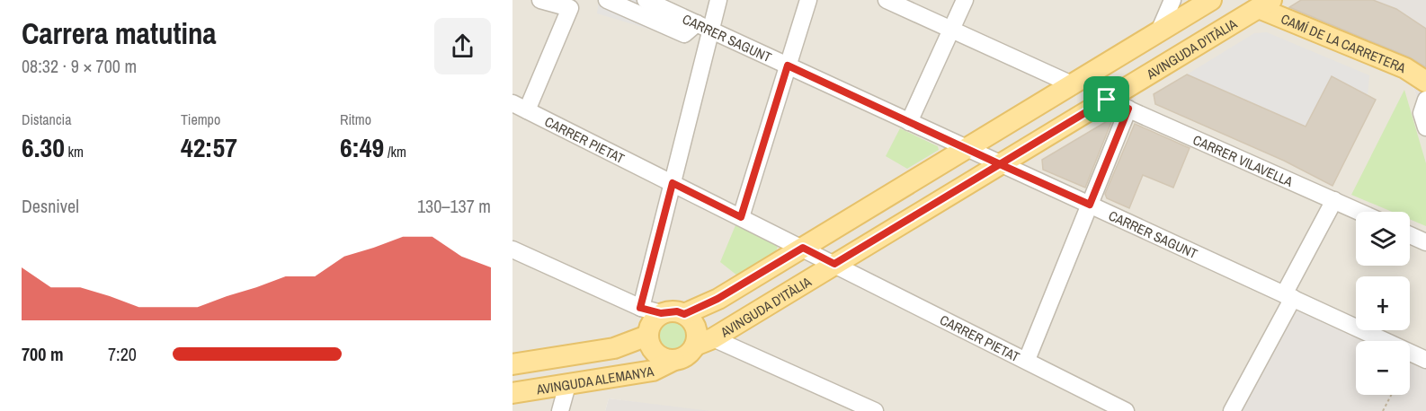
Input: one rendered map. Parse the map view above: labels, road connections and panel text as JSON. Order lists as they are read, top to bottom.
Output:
{
  "streets": {
    "main road": ["CAMÍ DE LA CARRETERA", "AVINGUDA D'ITÀLIA", "AVINGUDA ALEMANYA"],
    "street": ["CARRER SAGUNT", "CARRER PIETAT", "CARRER VILAVELLA"]
  },
  "crossings": [
    ["CARRER SAGUNT", "AVINGUDA D'ITÀLIA"],
    ["CAMÍ DE LA CARRETERA", "AVINGUDA D'ITÀLIA"],
    ["AVINGUDA D'ITÀLIA", "CARRER PIETAT"],
    ["AVINGUDA D'ITÀLIA", "CARRER VILAVELLA"],
    ["AVINGUDA D'ITÀLIA", "AVINGUDA ALEMANYA"]
  ],
  "page": {
    "heading": ["Carrera matutina", "08:32 · 9 × 700 m"],
    "stats": [
      ["Distancia", "6.30 km"],
      ["Tiempo", "42:57"],
      ["Ritmo", "6:49 /km"]
    ],
    "chart": ["Desnivel", "130–137 m"],
    "map_buttons": ["+", "−"],
    "list": [
      {
        "name": "700 m",
        "note": "7:20"
      }
    ]
  }
}
